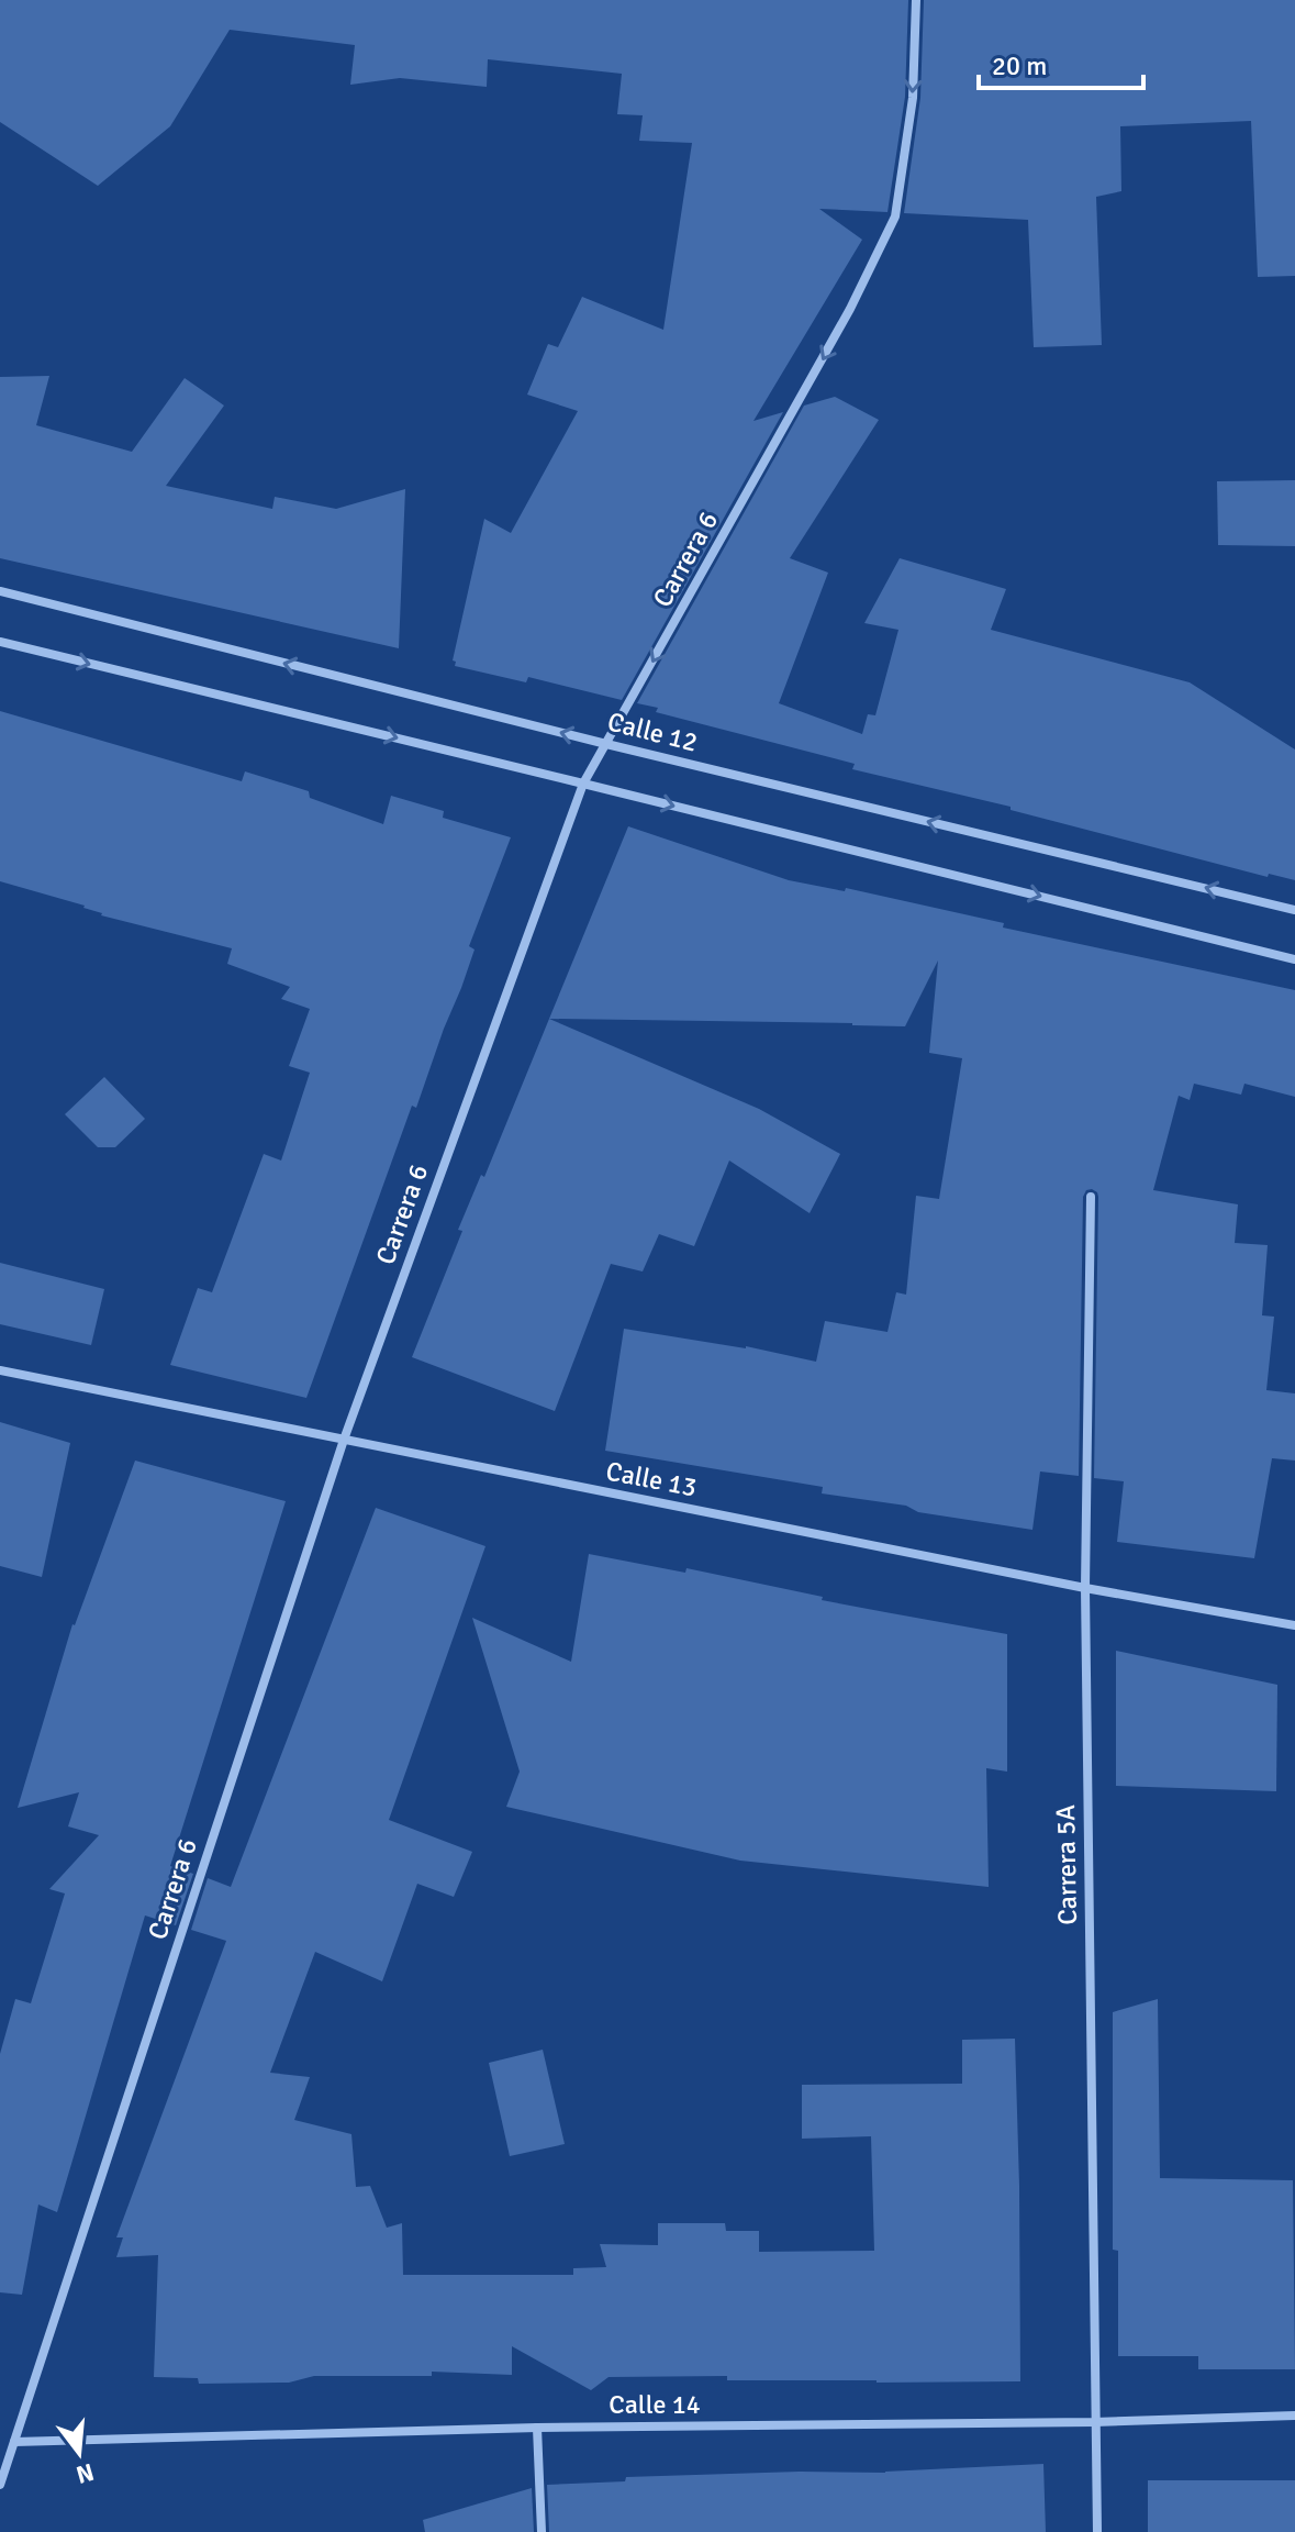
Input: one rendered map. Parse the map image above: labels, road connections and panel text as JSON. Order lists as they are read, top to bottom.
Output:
{
  "streets": {
    "street": [
      "Carrera 6",
      "Calle 12",
      "Calle 13",
      "Carrera 5A",
      "Calle 14"
    ]
  },
  "crossings": [
    ["Carrera 6", "Calle 12"],
    ["Carrera 6", "Calle 13"],
    ["Carrera 6", "Calle 14"],
    ["Calle 13", "Carrera 5A"],
    ["Carrera 5A", "Calle 14"]
  ],
  "scale_bar": "20 m",
  "north": "bottom"
}
